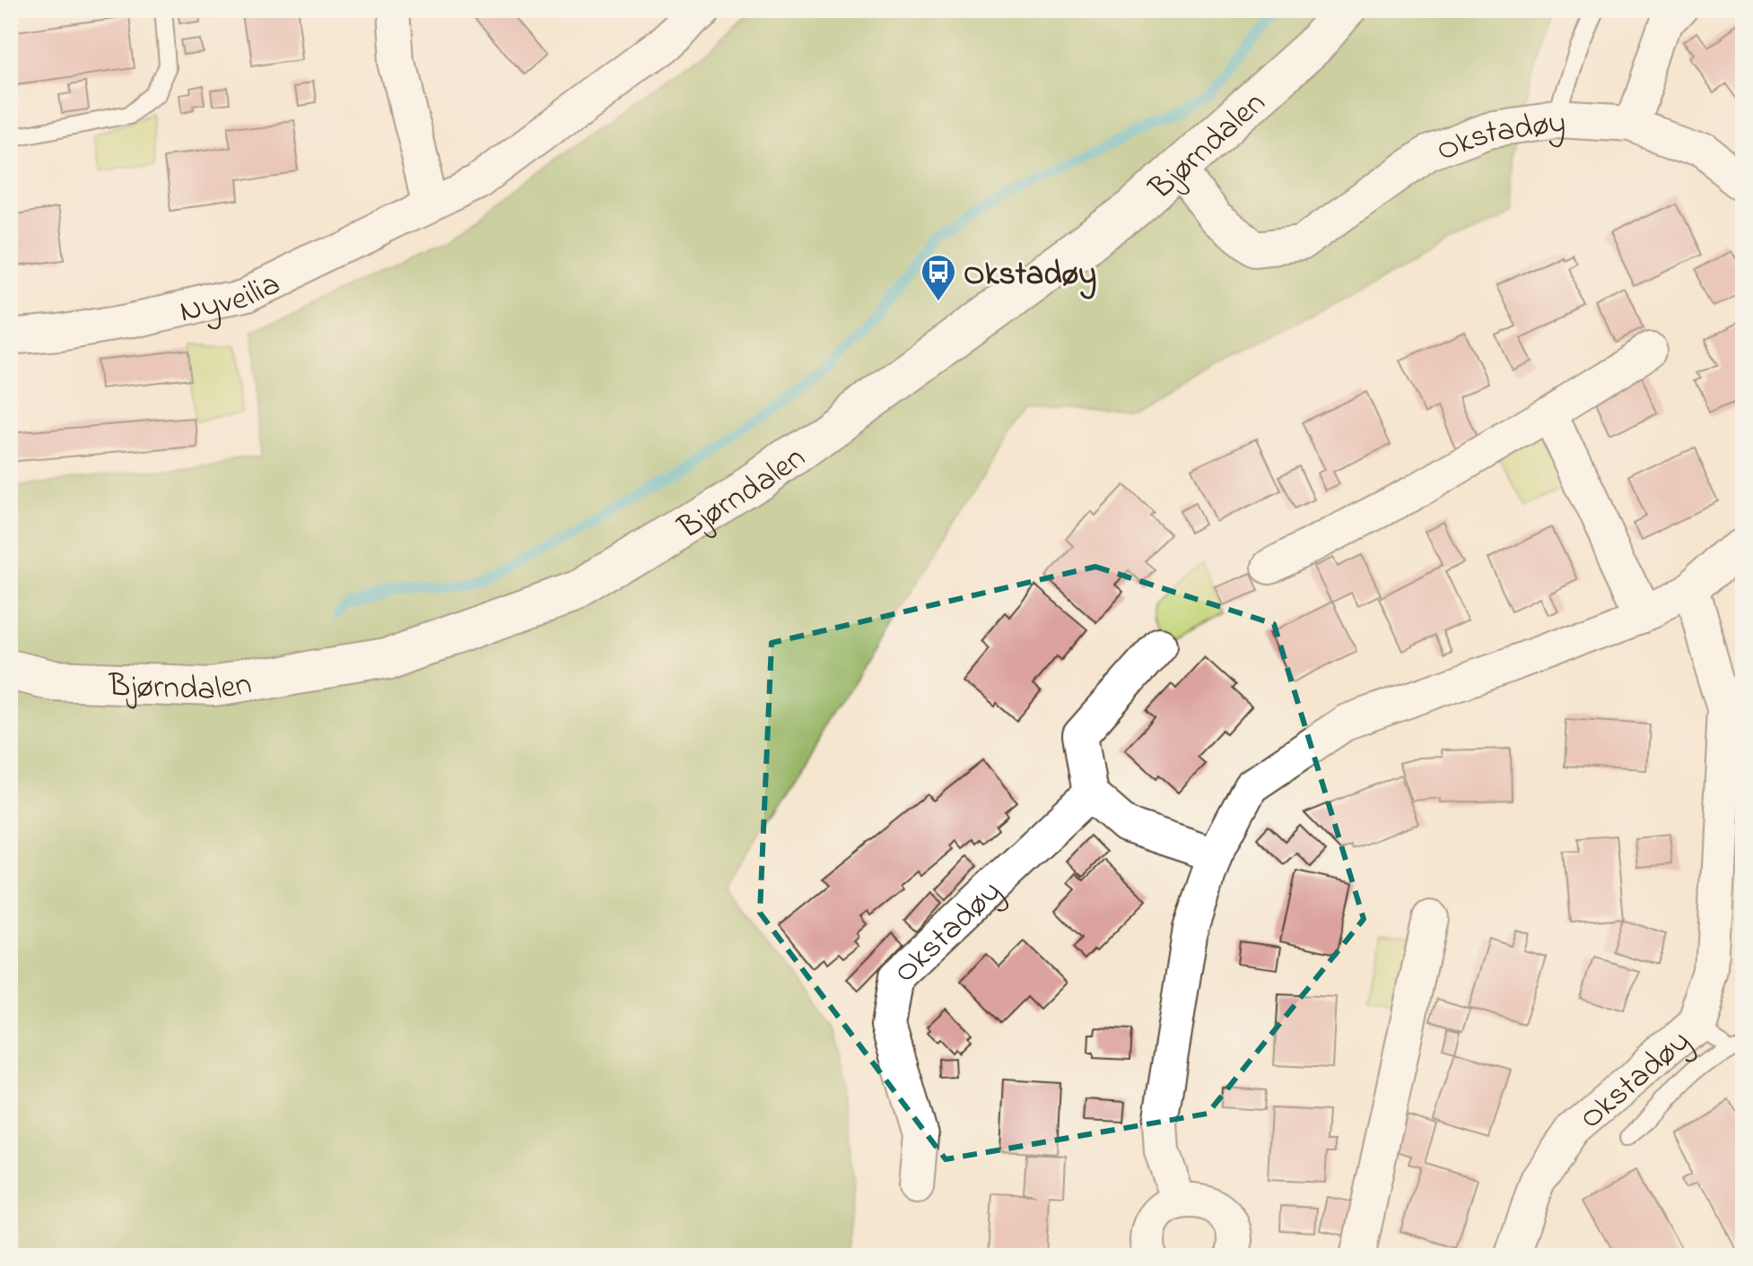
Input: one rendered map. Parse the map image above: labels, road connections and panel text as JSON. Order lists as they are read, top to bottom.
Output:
{
  "streets": {
    "main road": ["Bjørndalen"],
    "street": ["Okstadøy", "Nyveilia"]
  },
  "crossings": [
    ["Okstadøy", "Bjørndalen"]
  ],
  "places": {
    "bus stop": ["Okstadøy"]
  }
}
